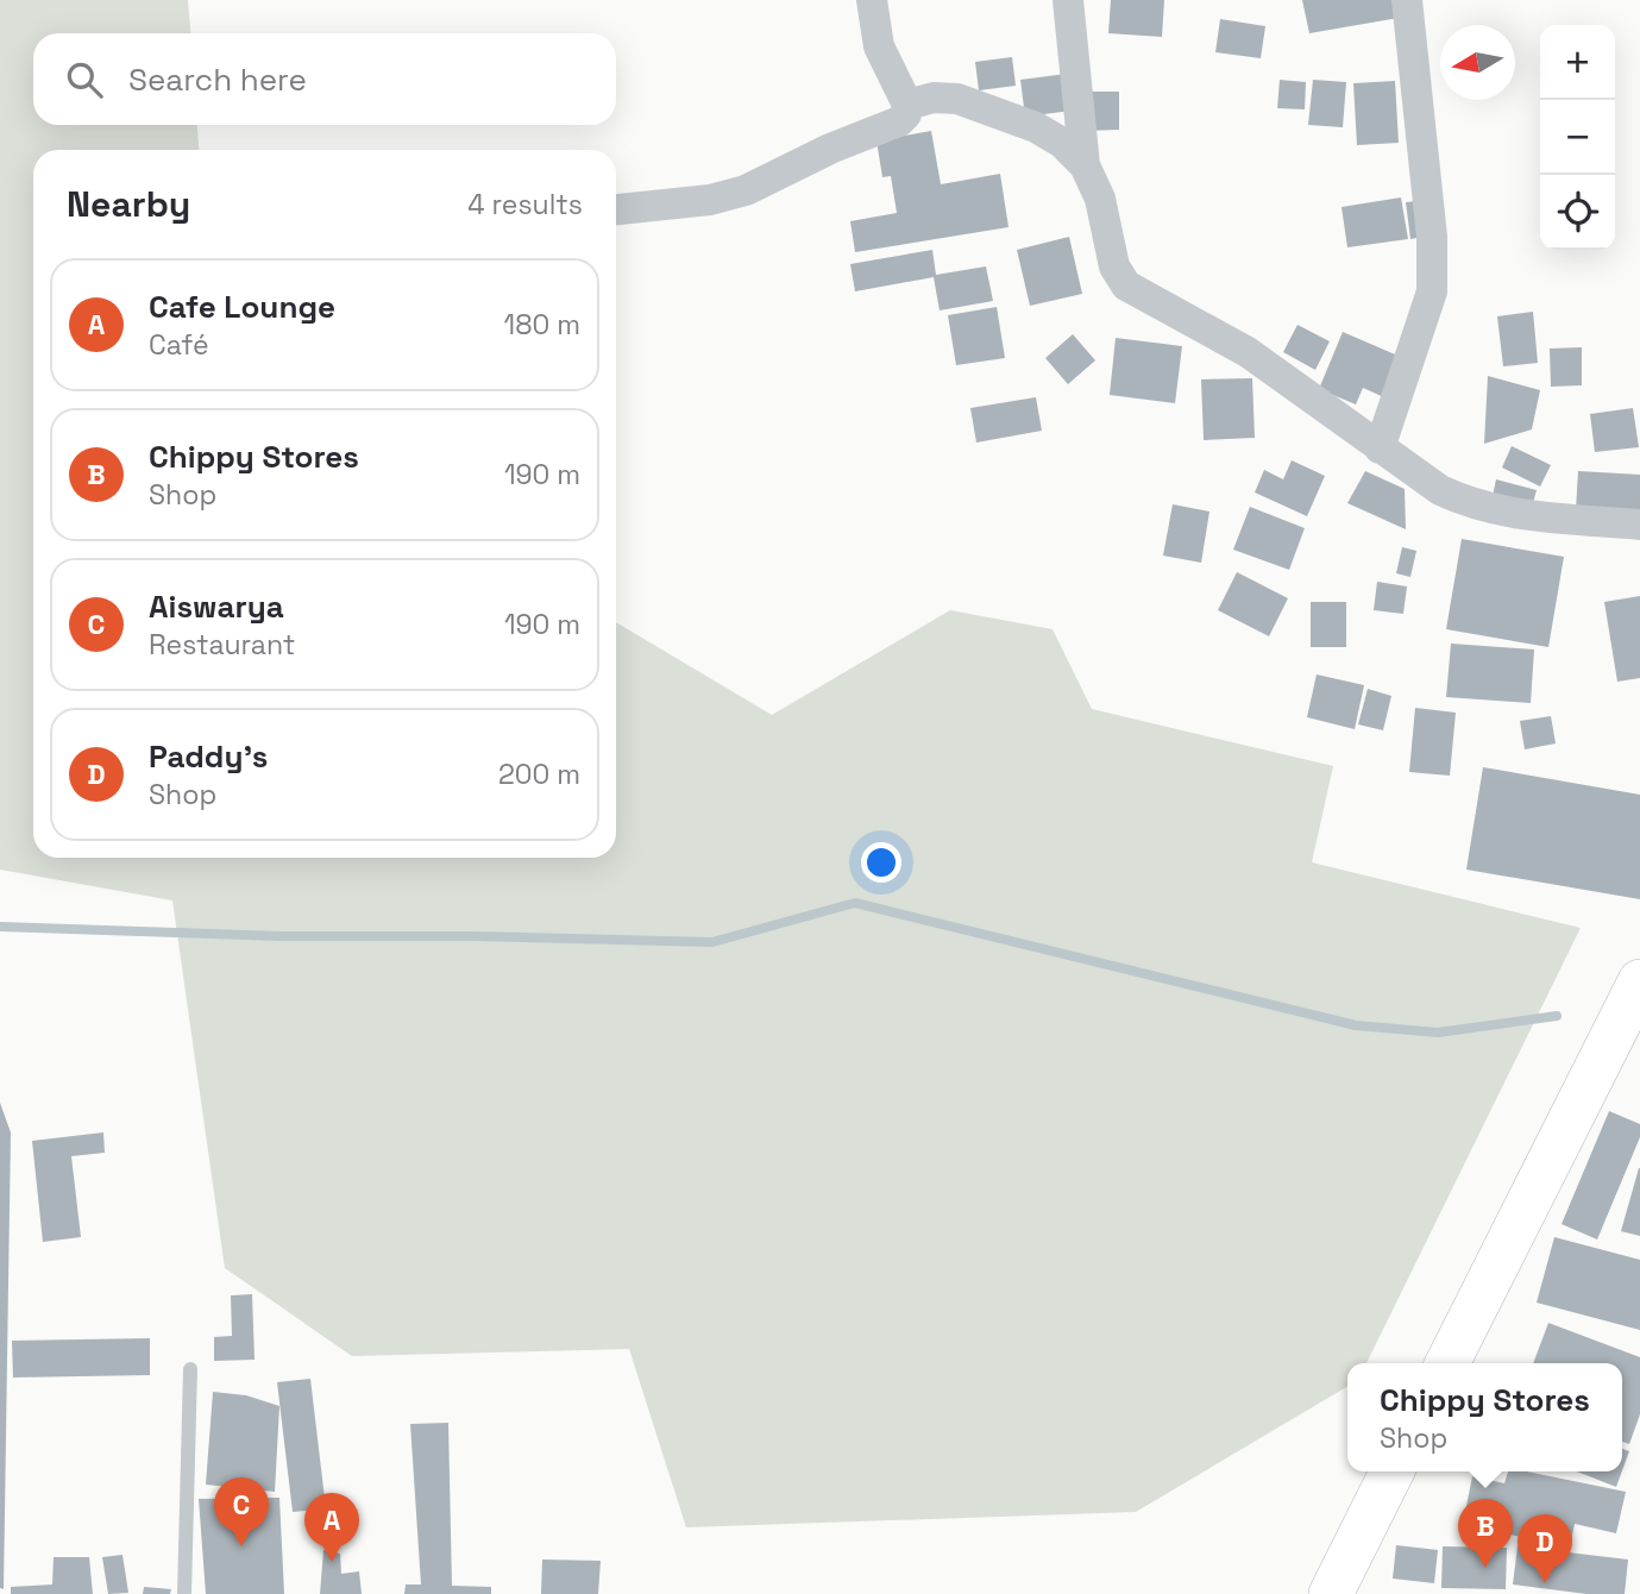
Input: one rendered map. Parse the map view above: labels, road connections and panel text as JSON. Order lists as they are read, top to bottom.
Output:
{
  "north": "left",
  "page": {
    "map_buttons": ["+", "−"],
    "search": "Search here",
    "heading": ["Nearby", "4 results"],
    "list": [
      {
        "mark": "A",
        "name": "Cafe Lounge",
        "note": "Café",
        "value": "180 m"
      },
      {
        "mark": "B",
        "name": "Chippy Stores",
        "note": "Shop",
        "value": "190 m"
      },
      {
        "mark": "C",
        "name": "Aiswarya",
        "note": "Restaurant",
        "value": "190 m"
      },
      {
        "mark": "D",
        "name": "Paddy's",
        "note": "Shop",
        "value": "200 m"
      }
    ],
    "popup": ["Chippy Stores", "Shop"],
    "pins": [
      "C",
      "A",
      "B",
      "D"
    ]
  }
}
